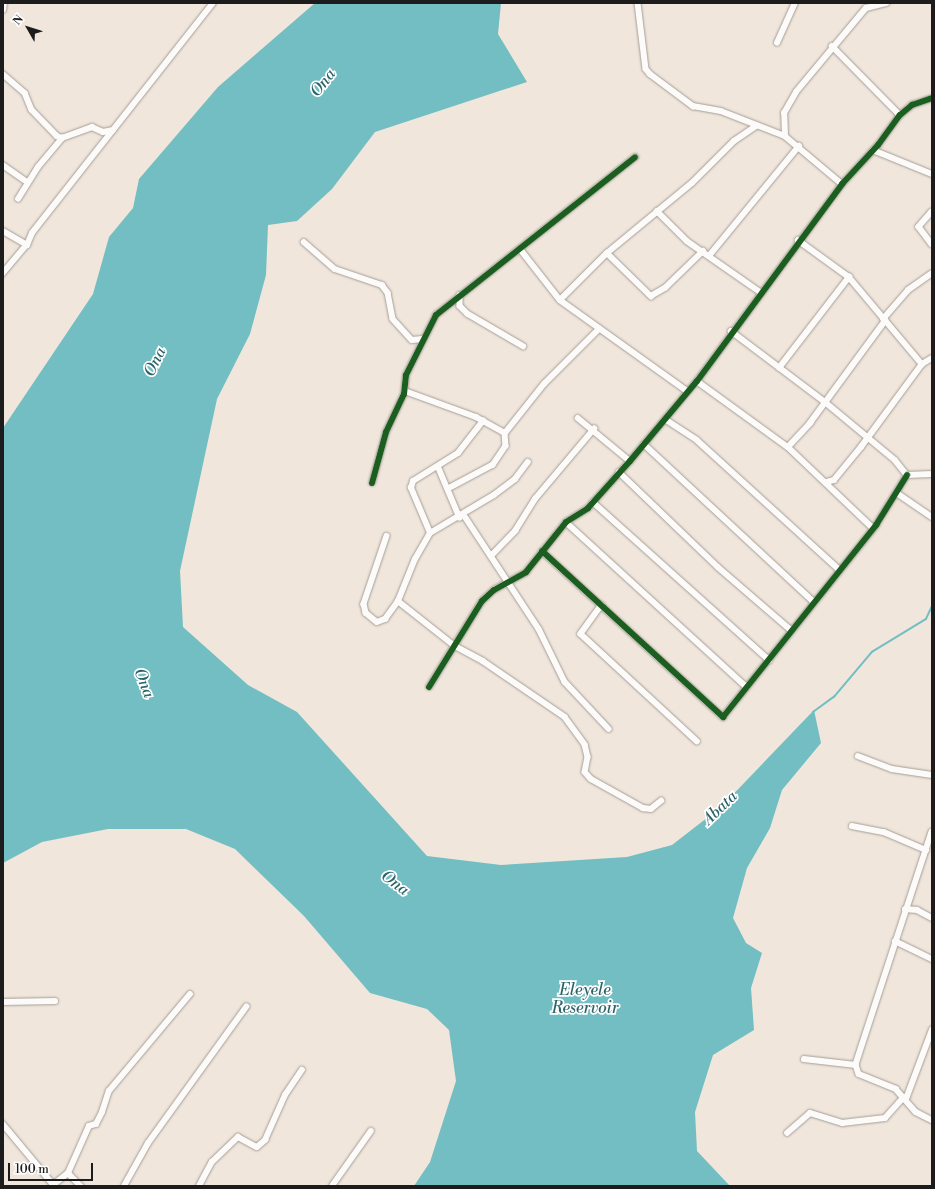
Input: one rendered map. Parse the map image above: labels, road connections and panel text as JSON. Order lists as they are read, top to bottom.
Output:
{
  "water": ["Ona", "Abata", "Eleyele Reservoir"],
  "scale_bar": "100 m",
  "north": "top left"
}
